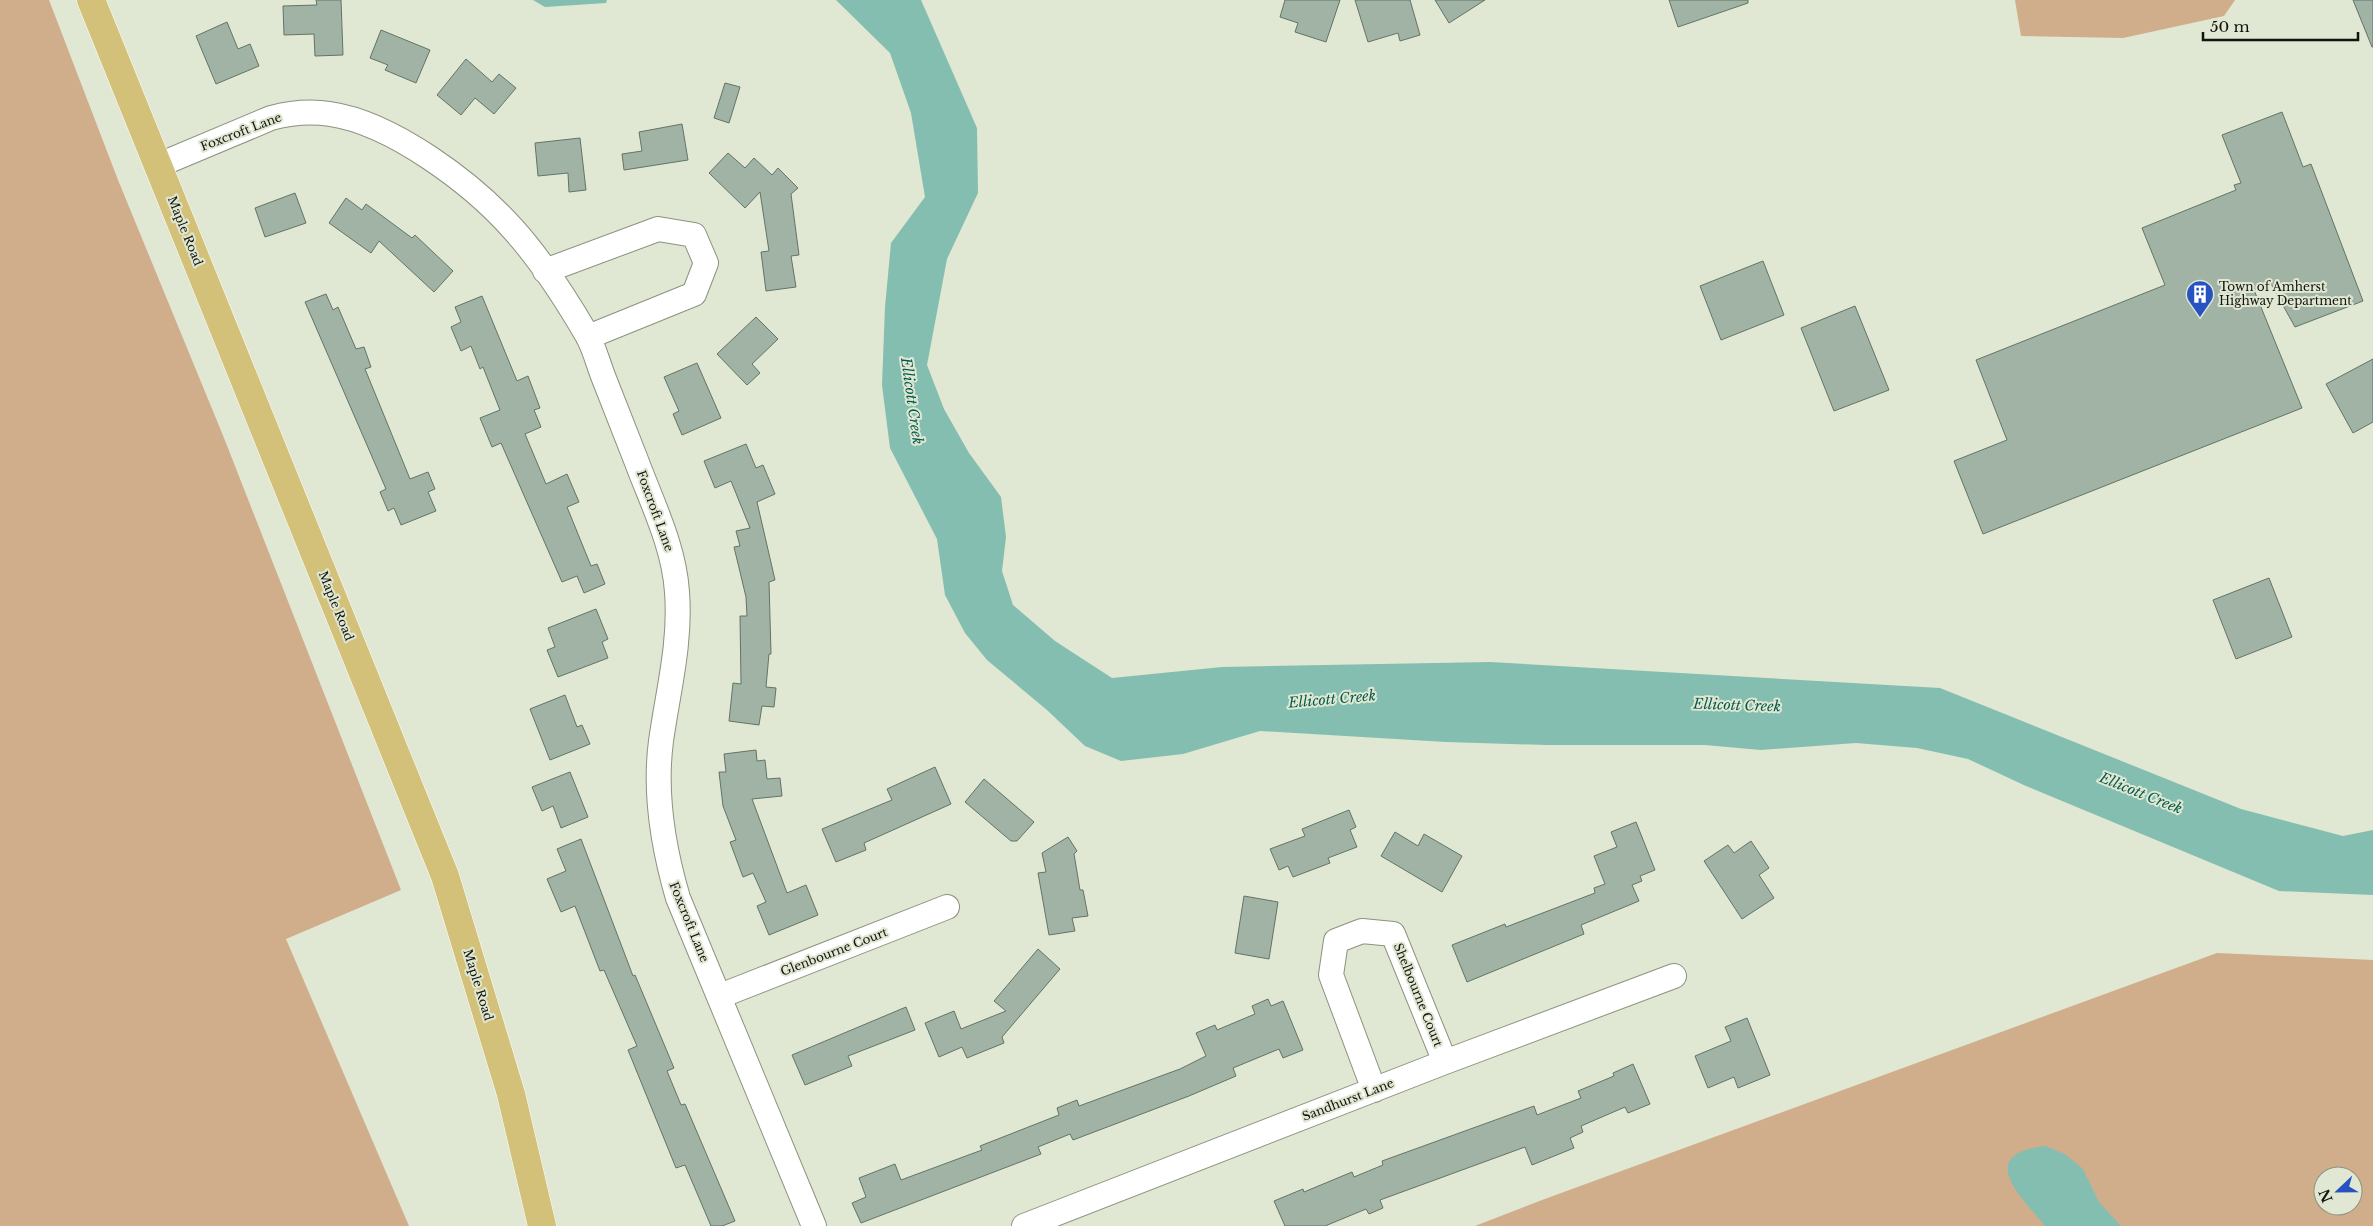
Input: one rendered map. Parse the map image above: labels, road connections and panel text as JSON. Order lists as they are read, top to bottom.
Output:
{
  "streets": {
    "main road": ["Maple Road"],
    "street": [
      "Foxcroft Lane",
      "Glenbourne Court",
      "Shelbourne Court",
      "Sandhurst Lane"
    ]
  },
  "crossings": [
    ["Foxcroft Lane", "Maple Road"],
    ["Foxcroft Lane", "Glenbourne Court"],
    ["Shelbourne Court", "Sandhurst Lane"]
  ],
  "water": ["Ellicott Creek"],
  "places": {
    "building": ["Town of Amherst Highway Department"]
  },
  "scale_bar": "50 m",
  "north": "left"
}
